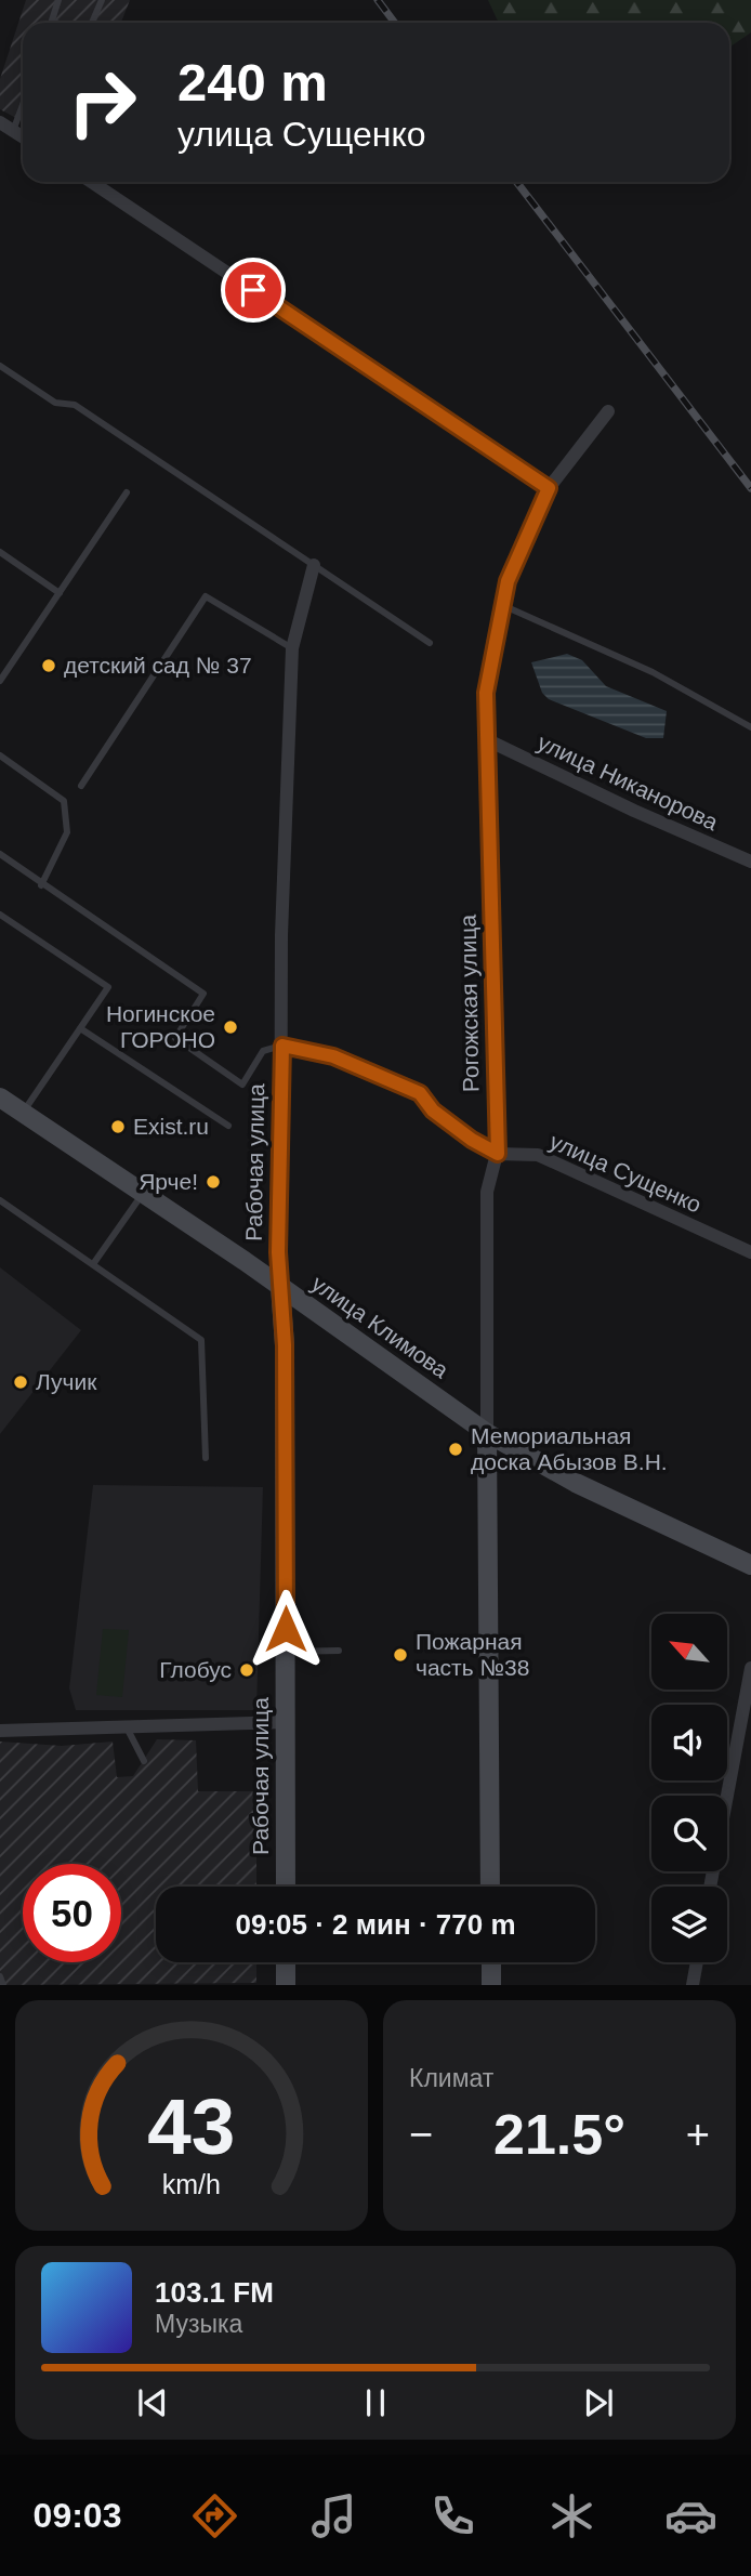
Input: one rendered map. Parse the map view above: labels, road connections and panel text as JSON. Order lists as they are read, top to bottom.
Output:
{
  "streets": {
    "main road": ["Рогожская улица", "Рабочая улица", "улица Климова"],
    "street": ["улица Никанорова", "улица Сущенко"]
  },
  "crossings": [
    ["улица Никанорова", "Рогожская улица"],
    ["Рогожская улица", "улица Сущенко"],
    ["Рогожская улица", "улица Климова"],
    ["Рабочая улица", "улица Сущенко"],
    ["Рабочая улица", "улица Климова"]
  ],
  "places": [
    "детский сад № 37",
    "Ногинское ГОРОНО",
    "Exist.ru",
    "Ярче!",
    "Лучик",
    "Мемориальная доска Абызов В.Н.",
    "Пожарная часть №38",
    "Глобус"
  ],
  "north": "top left",
  "page": {
    "turn": ["240 m", "улица Сущенко"],
    "limit": "50",
    "trip": "09:05 · 2 мин · 770 m",
    "tile": "Климат",
    "heat": ["−", "21.5°", "+"],
    "song": ["103.1 FM", "Музыка"],
    "tabs": "09:03",
    "gauge": ["43", "km/h"]
  }
}
